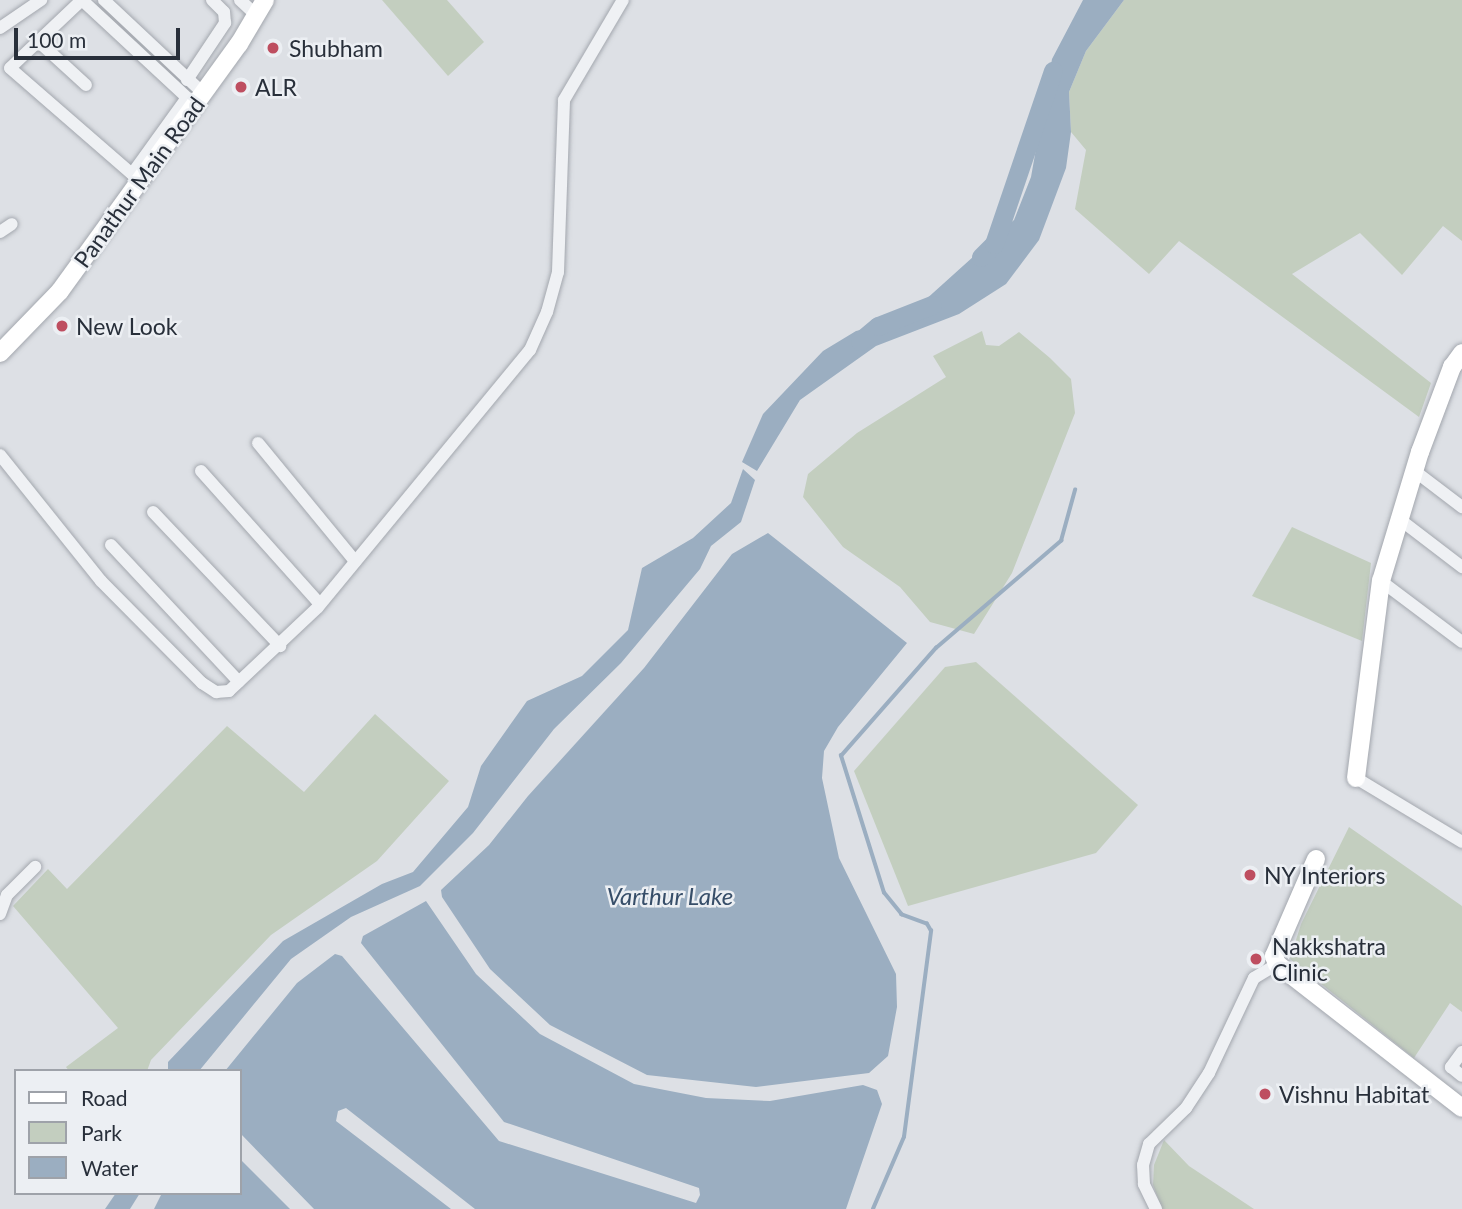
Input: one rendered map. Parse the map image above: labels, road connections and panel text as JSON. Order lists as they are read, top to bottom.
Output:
{
  "streets": {
    "street": ["Panathur Main Road"]
  },
  "water": ["Varthur Lake"],
  "places": [
    "Shubham",
    "ALR",
    "New Look",
    "NY Interiors",
    "Nakkshatra Clinic",
    "Vishnu Habitat"
  ],
  "legend": ["Road", "Park", "Water"],
  "scale_bar": "100 m"
}
